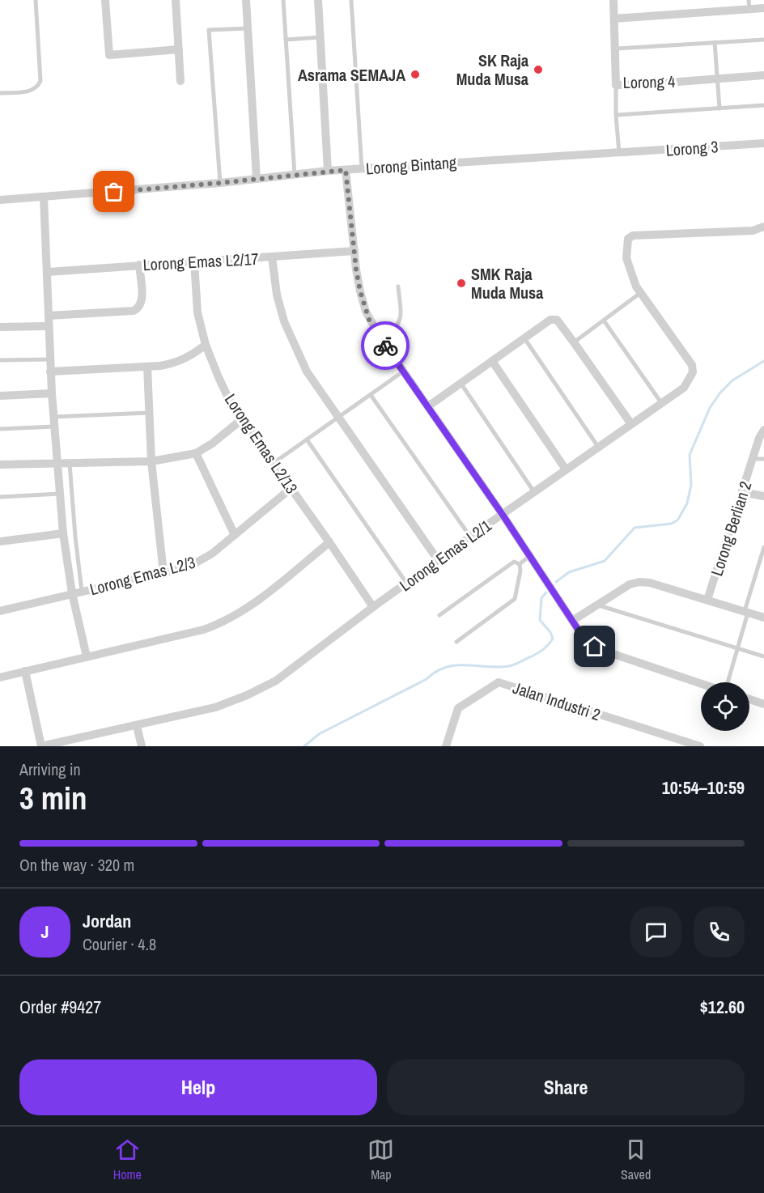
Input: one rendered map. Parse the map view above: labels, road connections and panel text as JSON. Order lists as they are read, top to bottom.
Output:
{
  "streets": {
    "street": [
      "Lorong 4",
      "Lorong 3",
      "Lorong Bintang",
      "Lorong Emas L2/17",
      "Lorong Emas L2/13",
      "Lorong Berlian 2",
      "Lorong Emas L2/1",
      "Lorong Emas L2/3",
      "Jalan Industri 2"
    ]
  },
  "crossings": [
    ["Lorong 3", "Lorong Bintang"],
    ["Lorong Emas L2/17", "Lorong Emas L2/13"],
    ["Lorong Emas L2/13", "Lorong Emas L2/1"],
    ["Lorong Emas L2/13", "Lorong Emas L2/3"]
  ],
  "places": ["SK Raja Muda Musa", "Asrama SEMAJA", "SMK Raja Muda Musa"],
  "page": {
    "heading": ["3 min", "Arriving in", "10:54–10:59"],
    "panel": [
      "Jordan",
      "Courier · 4.8",
      "Order #9427",
      "$12.60"
    ],
    "bar": "On the way · 320 m",
    "round": "J",
    "buttons": ["Help", "Share"],
    "tabs": ["Home", "Map", "Saved"]
  }
}
